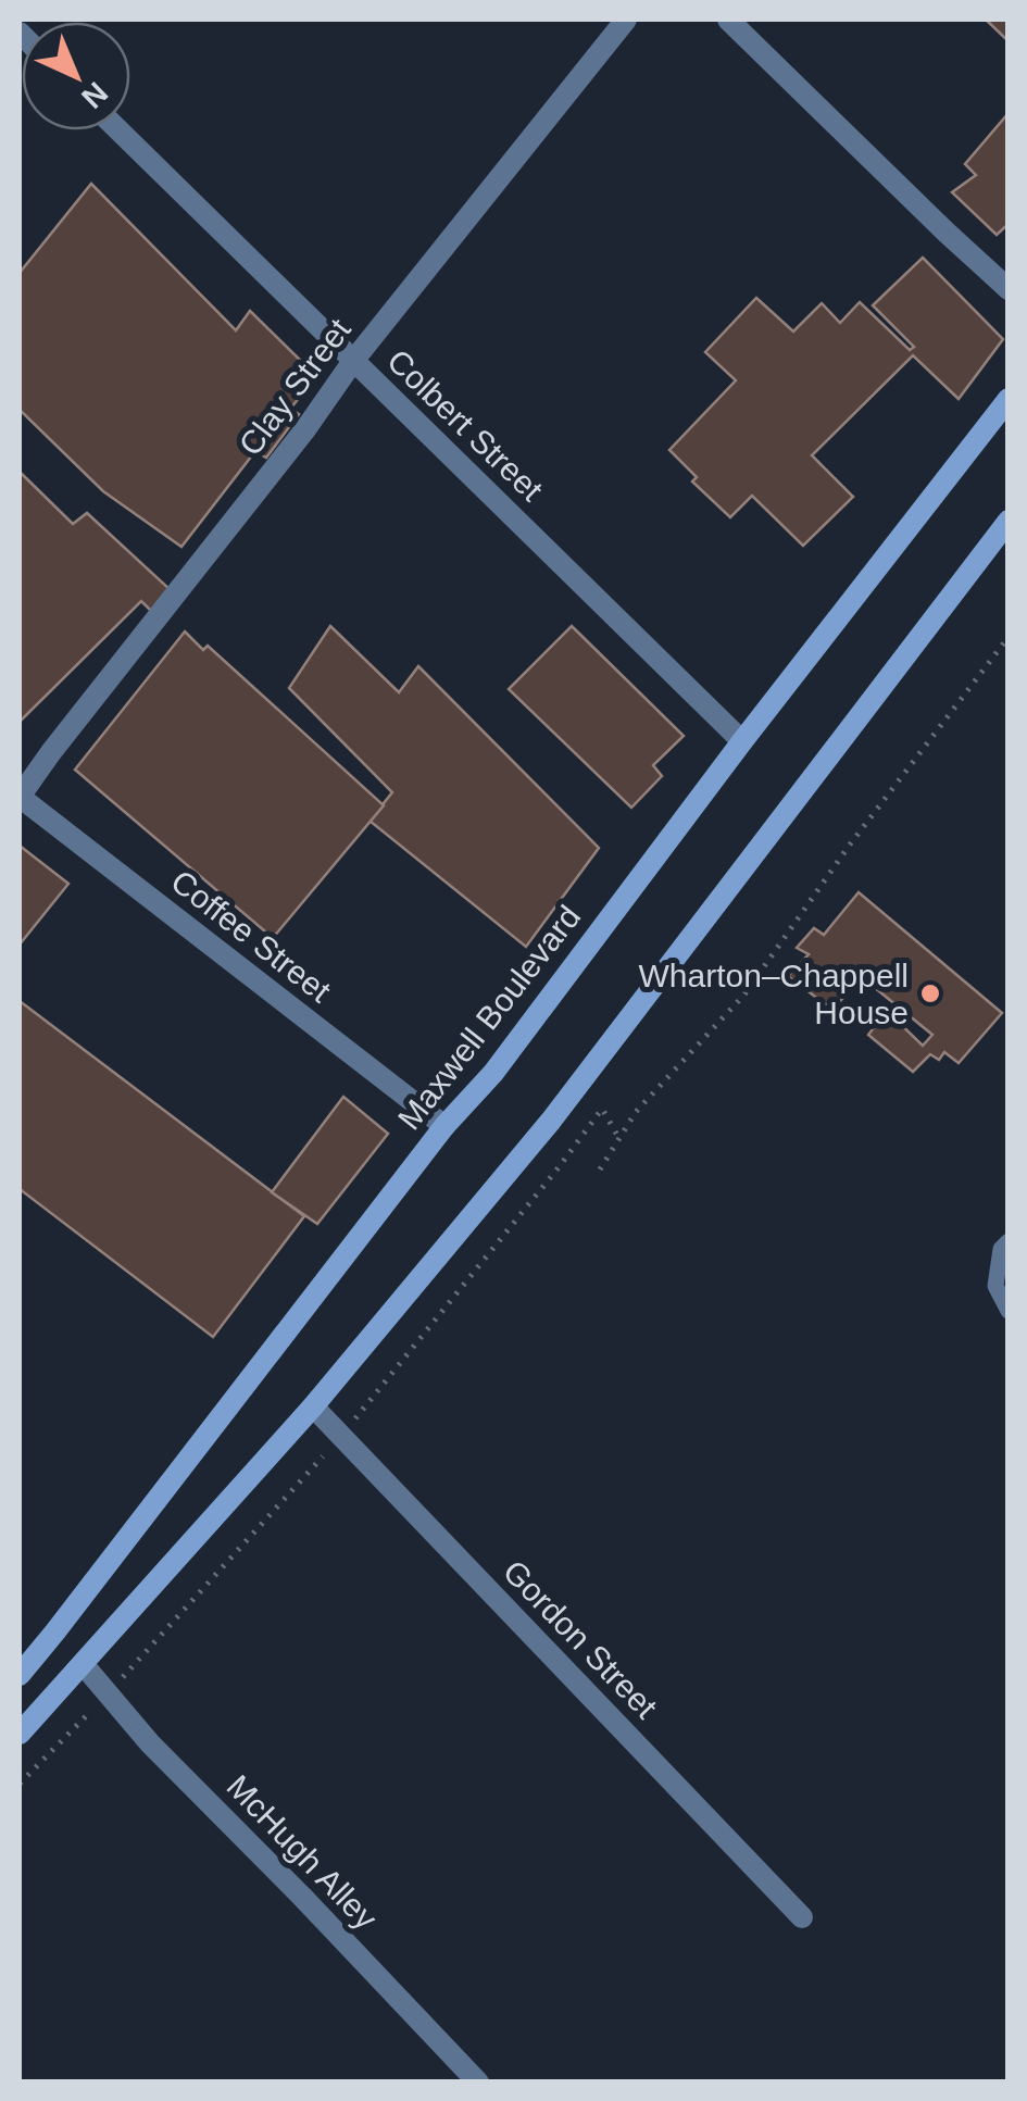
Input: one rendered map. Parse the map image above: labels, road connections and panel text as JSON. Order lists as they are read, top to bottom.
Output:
{
  "streets": {
    "main road": ["Maxwell Boulevard"],
    "street": [
      "Clay Street",
      "Colbert Street",
      "Coffee Street",
      "Gordon Street",
      "McHugh Alley"
    ]
  },
  "crossings": [
    ["Clay Street", "Colbert Street"],
    ["Clay Street", "Coffee Street"],
    ["Colbert Street", "Maxwell Boulevard"],
    ["Coffee Street", "Maxwell Boulevard"]
  ],
  "places": ["Wharton–Chappell House"],
  "north": "bottom right"
}
